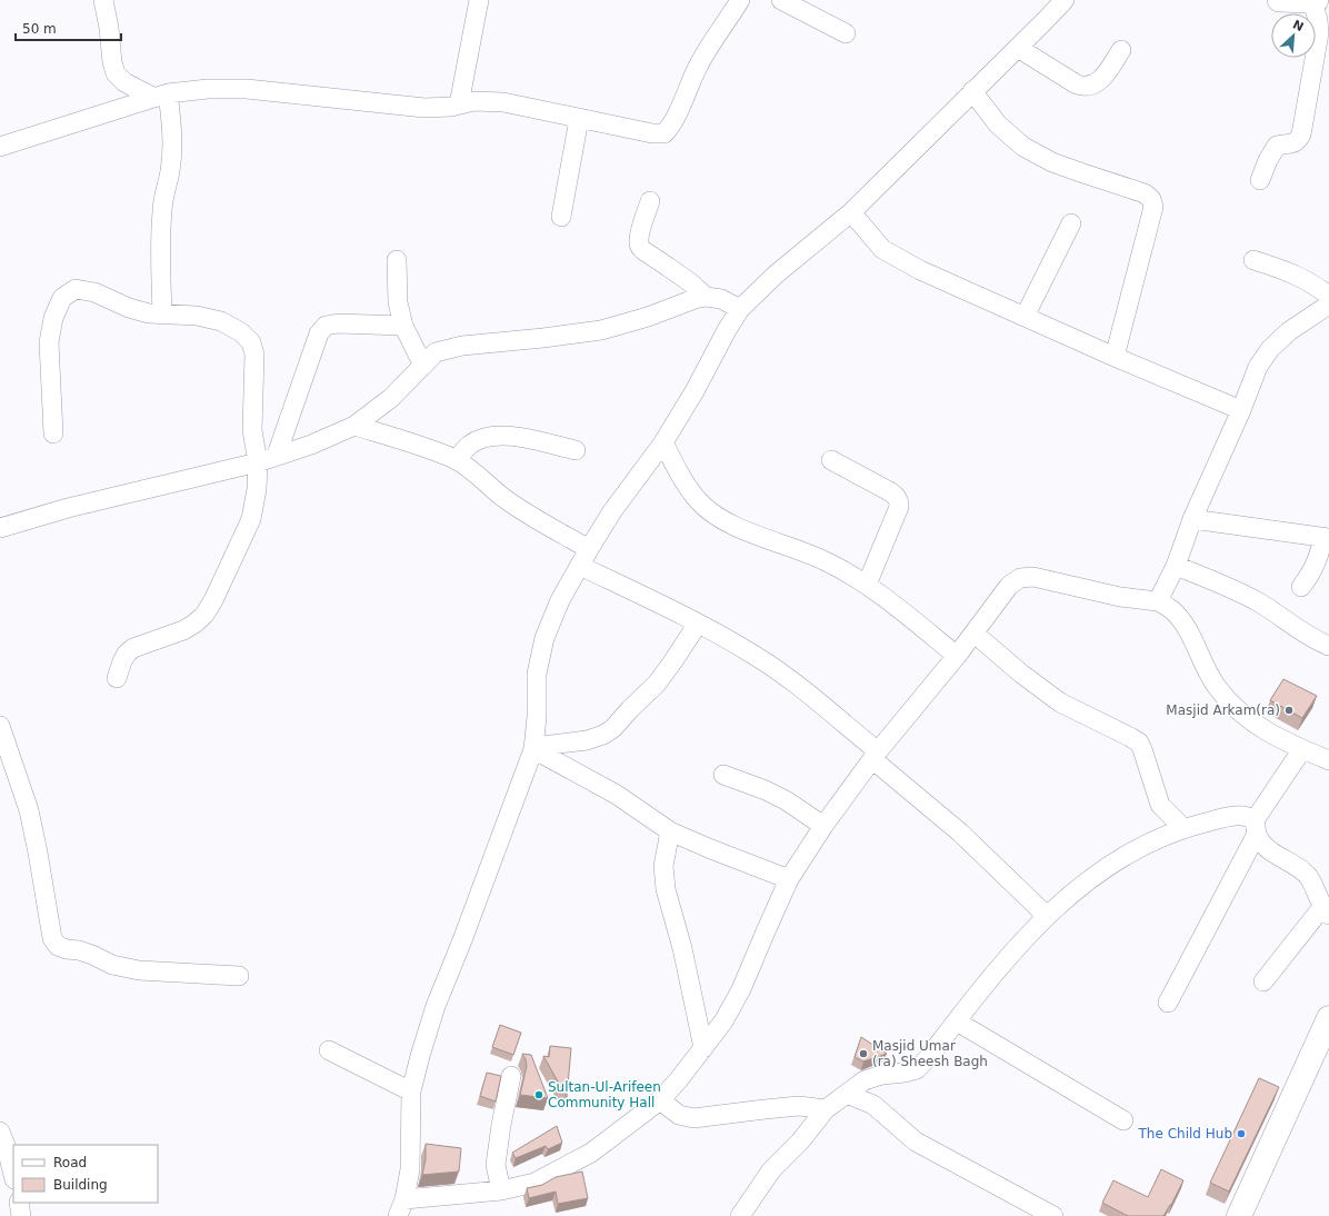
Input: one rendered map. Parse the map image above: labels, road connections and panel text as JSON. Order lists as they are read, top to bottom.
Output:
{
  "places": [
    "Masjid Arkam(ra)",
    "Masjid Umar (ra) Sheesh Bagh",
    "Sultan-Ul-Arifeen Community Hall",
    "The Child Hub"
  ],
  "legend": ["Road", "Building"],
  "scale_bar": "50 m",
  "north": "top right"
}
